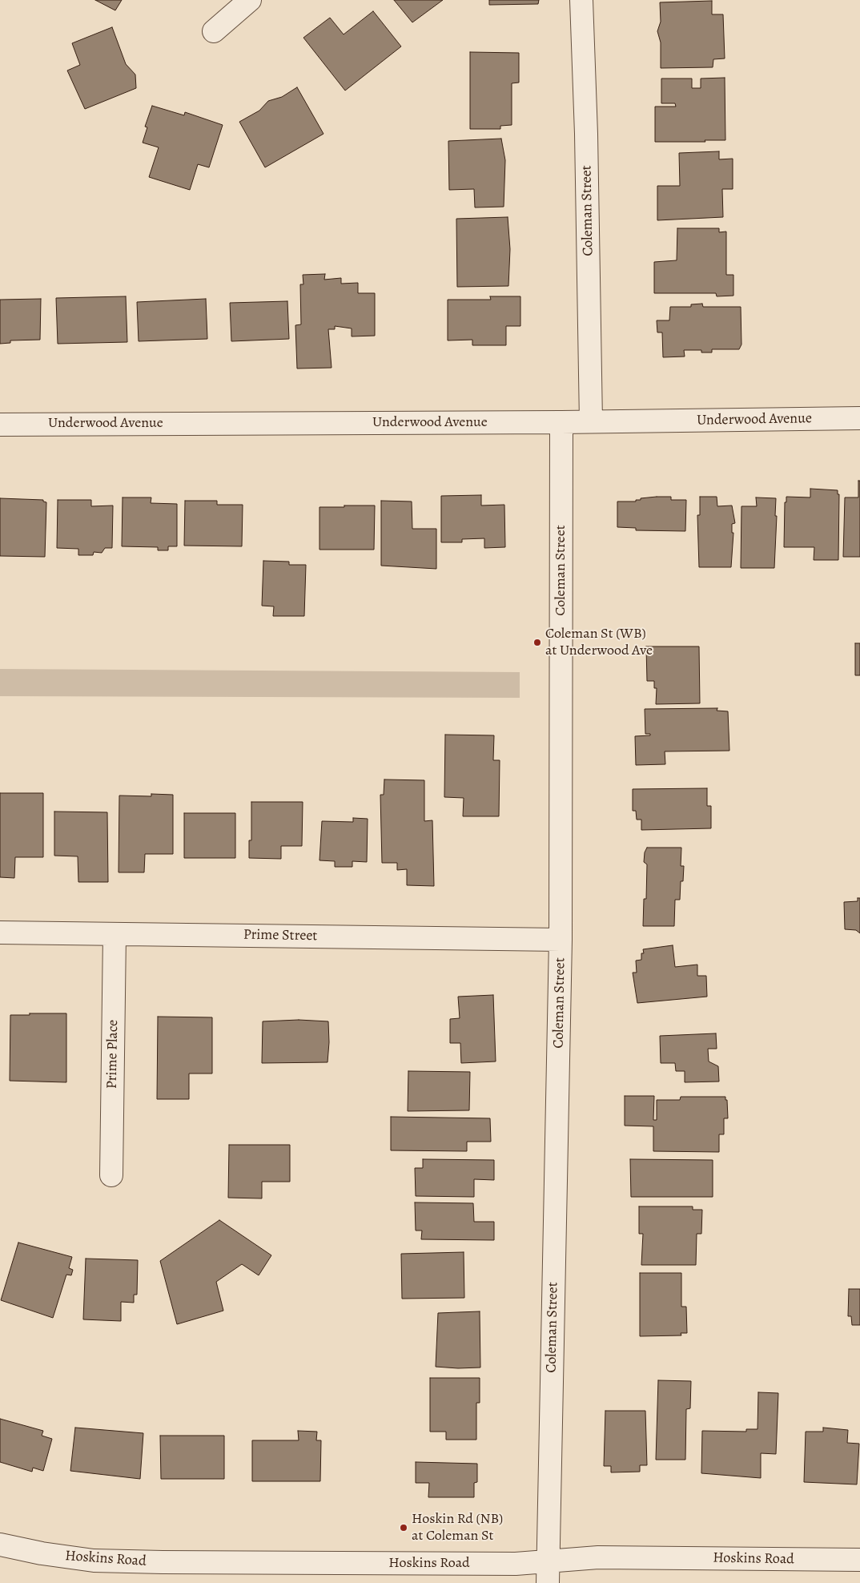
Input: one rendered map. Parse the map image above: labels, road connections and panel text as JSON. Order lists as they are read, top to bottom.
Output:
{
  "streets": {
    "street": [
      "Coleman Street",
      "Underwood Avenue",
      "Prime Street",
      "Prime Place",
      "Hoskins Road"
    ]
  },
  "crossings": [
    ["Coleman Street", "Underwood Avenue"],
    ["Coleman Street", "Prime Street"],
    ["Coleman Street", "Hoskins Road"],
    ["Prime Street", "Prime Place"]
  ],
  "places": ["Coleman St (WB) at Underwood Ave", "Hoskin Rd (NB) at Coleman St"]
}
